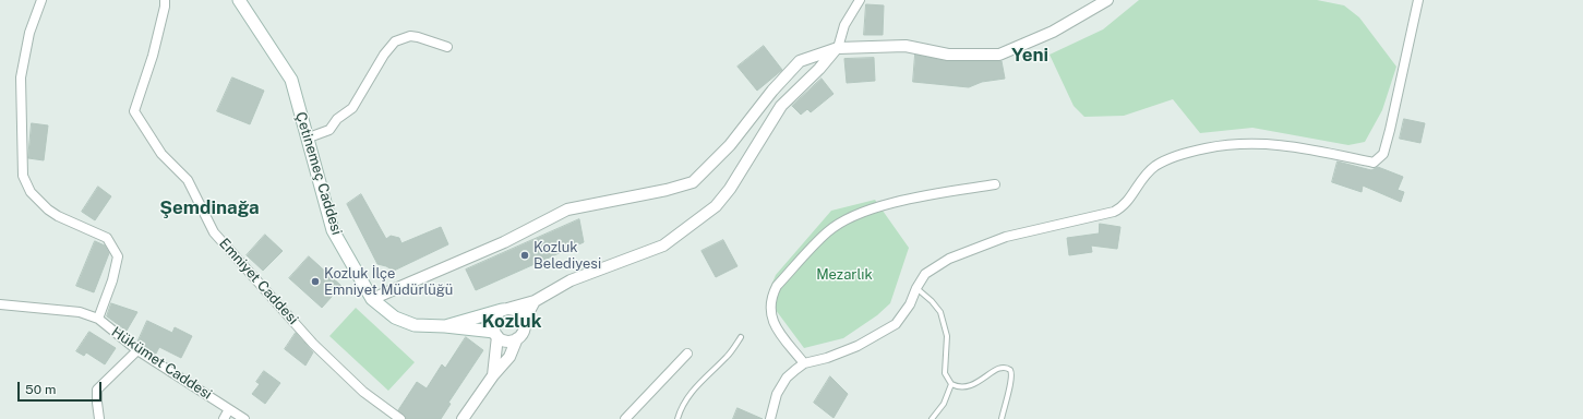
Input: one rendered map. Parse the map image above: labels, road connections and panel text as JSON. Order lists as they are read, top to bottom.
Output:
{
  "streets": {
    "main road": ["Çetinemeç Caddesi"],
    "street": ["Emniyet Caddesi", "Hükümet Caddesi"]
  },
  "districts": ["Yeni", "Şemdinağa", "Kozluk"],
  "parks": ["Mezarlık"],
  "places": ["Kozluk Belediyesi", "Kozluk İlçe Emniyet Müdürlüğü"],
  "scale_bar": "50 m"
}
